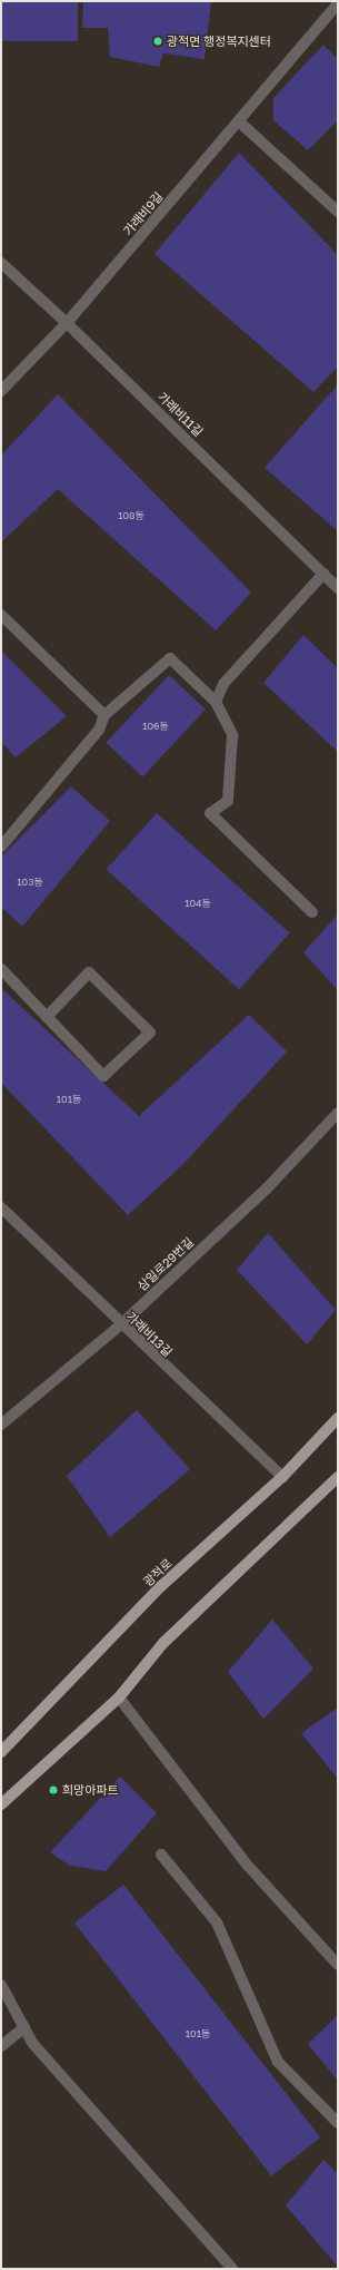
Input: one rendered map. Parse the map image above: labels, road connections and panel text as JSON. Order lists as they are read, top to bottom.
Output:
{
  "streets": {
    "main road": ["광적로"],
    "street": [
      "가래비9길",
      "가래비11길",
      "삼일로29번길",
      "가래비13길"
    ]
  },
  "crossings": [
    ["가래비9길", "가래비11길"],
    ["삼일로29번길", "가래비13길"],
    ["가래비13길", "광적로"]
  ],
  "places": ["광적면 행정복지센터", "희망아파트"],
  "house_numbers": [
    "108동",
    "106동",
    "103동",
    "104동",
    "101동",
    "101동"
  ]
}
